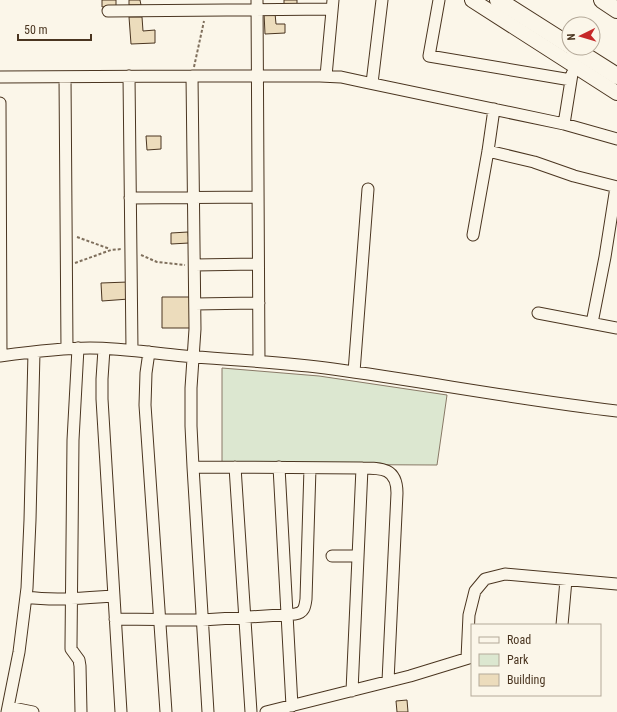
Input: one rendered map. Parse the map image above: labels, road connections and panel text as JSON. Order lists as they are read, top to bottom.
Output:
{
  "legend": ["Road", "Park", "Building"],
  "scale_bar": "50 m",
  "north": "left"
}
